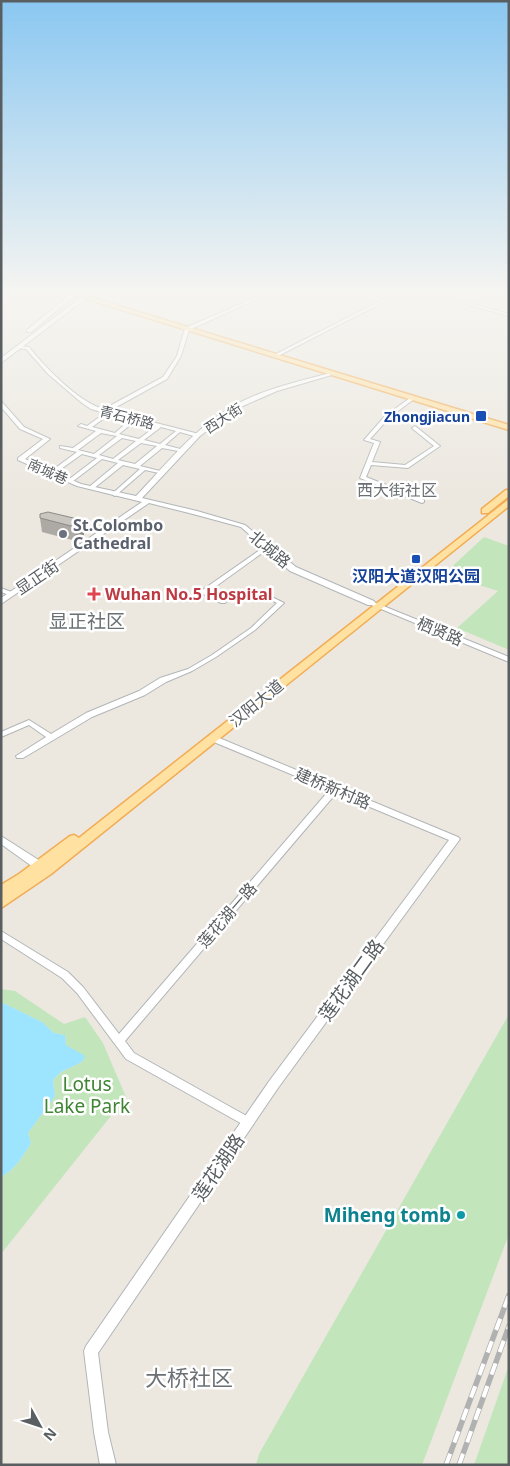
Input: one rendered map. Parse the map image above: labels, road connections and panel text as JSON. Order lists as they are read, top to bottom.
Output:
{
  "streets": {
    "main road": ["汉阳大道"],
    "street": [
      "青石桥路",
      "西大街",
      "南城巷",
      "北城路",
      "显正街",
      "栖贤路",
      "建桥新村路",
      "莲花湖一路",
      "莲花湖二路",
      "莲花湖路"
    ]
  },
  "crossings": [
    ["青石桥路", "西大街"],
    ["西大街", "南城巷"],
    ["西大街", "北城路"],
    ["南城巷", "北城路"],
    ["北城路", "显正街"],
    ["北城路", "栖贤路"],
    ["北城路", "汉阳大道"],
    ["栖贤路", "汉阳大道"],
    ["汉阳大道", "建桥新村路"],
    ["建桥新村路", "莲花湖一路"],
    ["建桥新村路", "莲花湖二路"],
    ["莲花湖一路", "莲花湖路"],
    ["莲花湖二路", "莲花湖路"]
  ],
  "districts": ["西大街社区", "显正社区", "大桥社区"],
  "parks": ["Lotus Lake Park"],
  "places": {
    "transit": ["Zhongjiacun", "汉阳大道汉阳公园"],
    "other": ["St.Colombo Cathedral", "Miheng tomb"],
    "health": ["Wuhan No.5 Hospital"]
  },
  "north": "bottom right"
}
